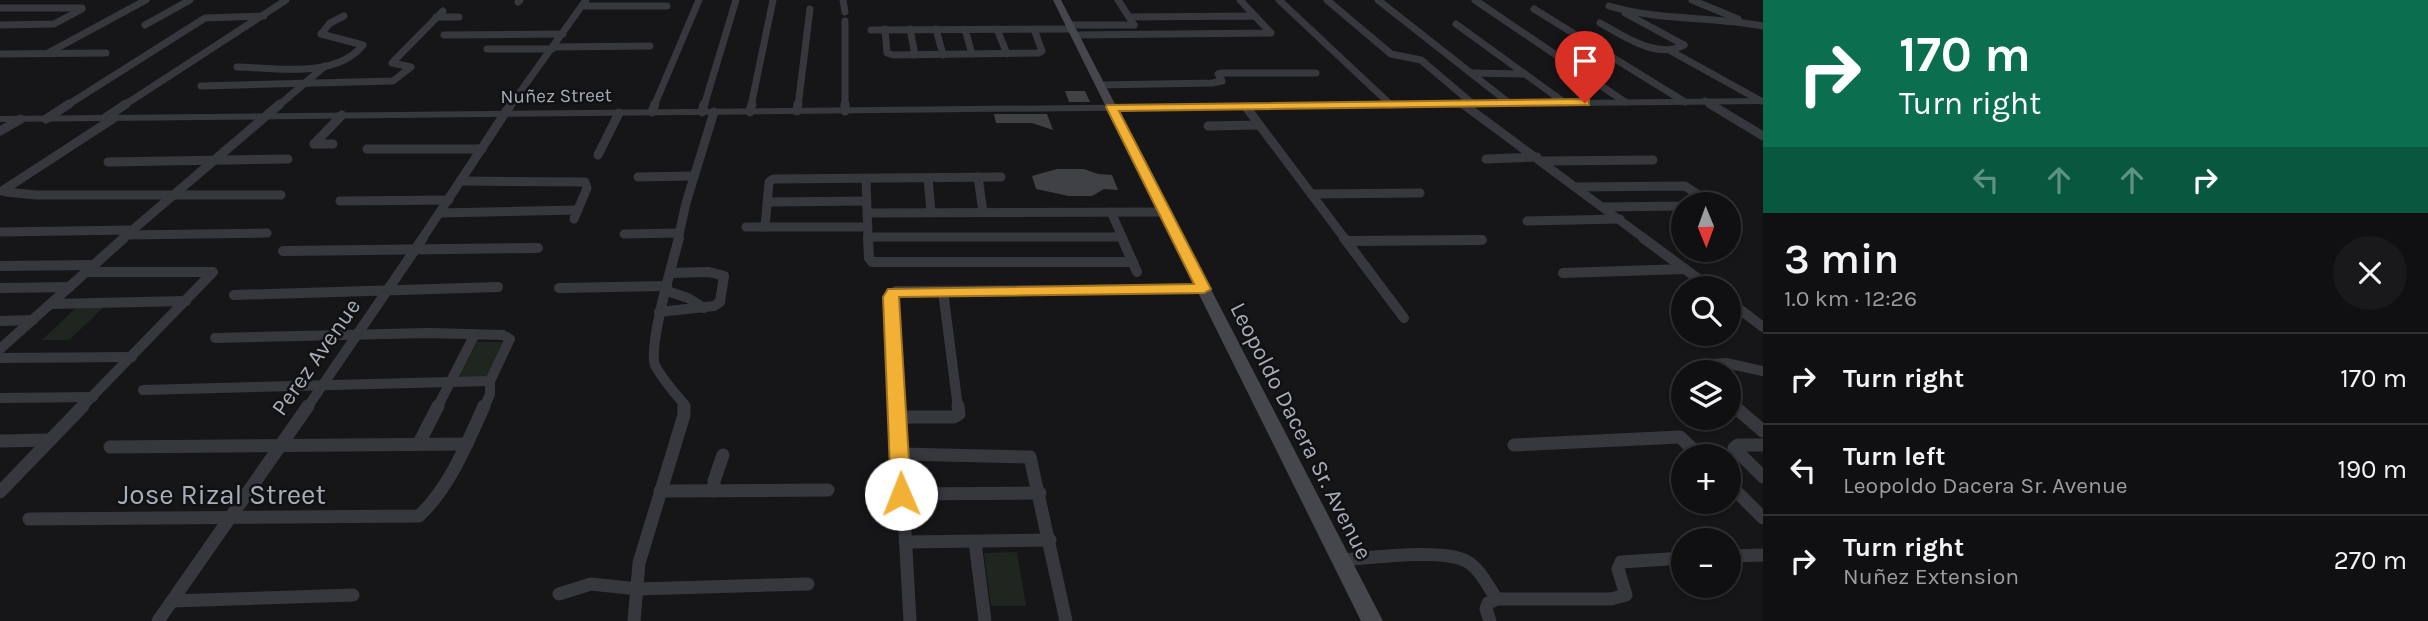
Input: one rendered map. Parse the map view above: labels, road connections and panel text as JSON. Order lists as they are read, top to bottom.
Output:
{
  "streets": {
    "main road": ["Leopoldo Dacera Sr. Avenue"],
    "street": ["Nuñez Street", "Perez Avenue", "Jose Rizal Street"]
  },
  "crossings": [
    ["Nuñez Street", "Perez Avenue"],
    ["Nuñez Street", "Leopoldo Dacera Sr. Avenue"],
    ["Perez Avenue", "Jose Rizal Street"]
  ],
  "north": "bottom",
  "page": {
    "turn": ["170 m", "Turn right"],
    "map_buttons": ["+", "−"],
    "heading": ["3 min", "1.0 km · 12:26"],
    "list": [
      {
        "name": "Turn right",
        "value": "170 m"
      },
      {
        "name": "Turn left",
        "note": "Leopoldo Dacera Sr. Avenue",
        "value": "190 m"
      },
      {
        "name": "Turn right",
        "note": "Nuñez Extension",
        "value": "270 m"
      }
    ]
  }
}
